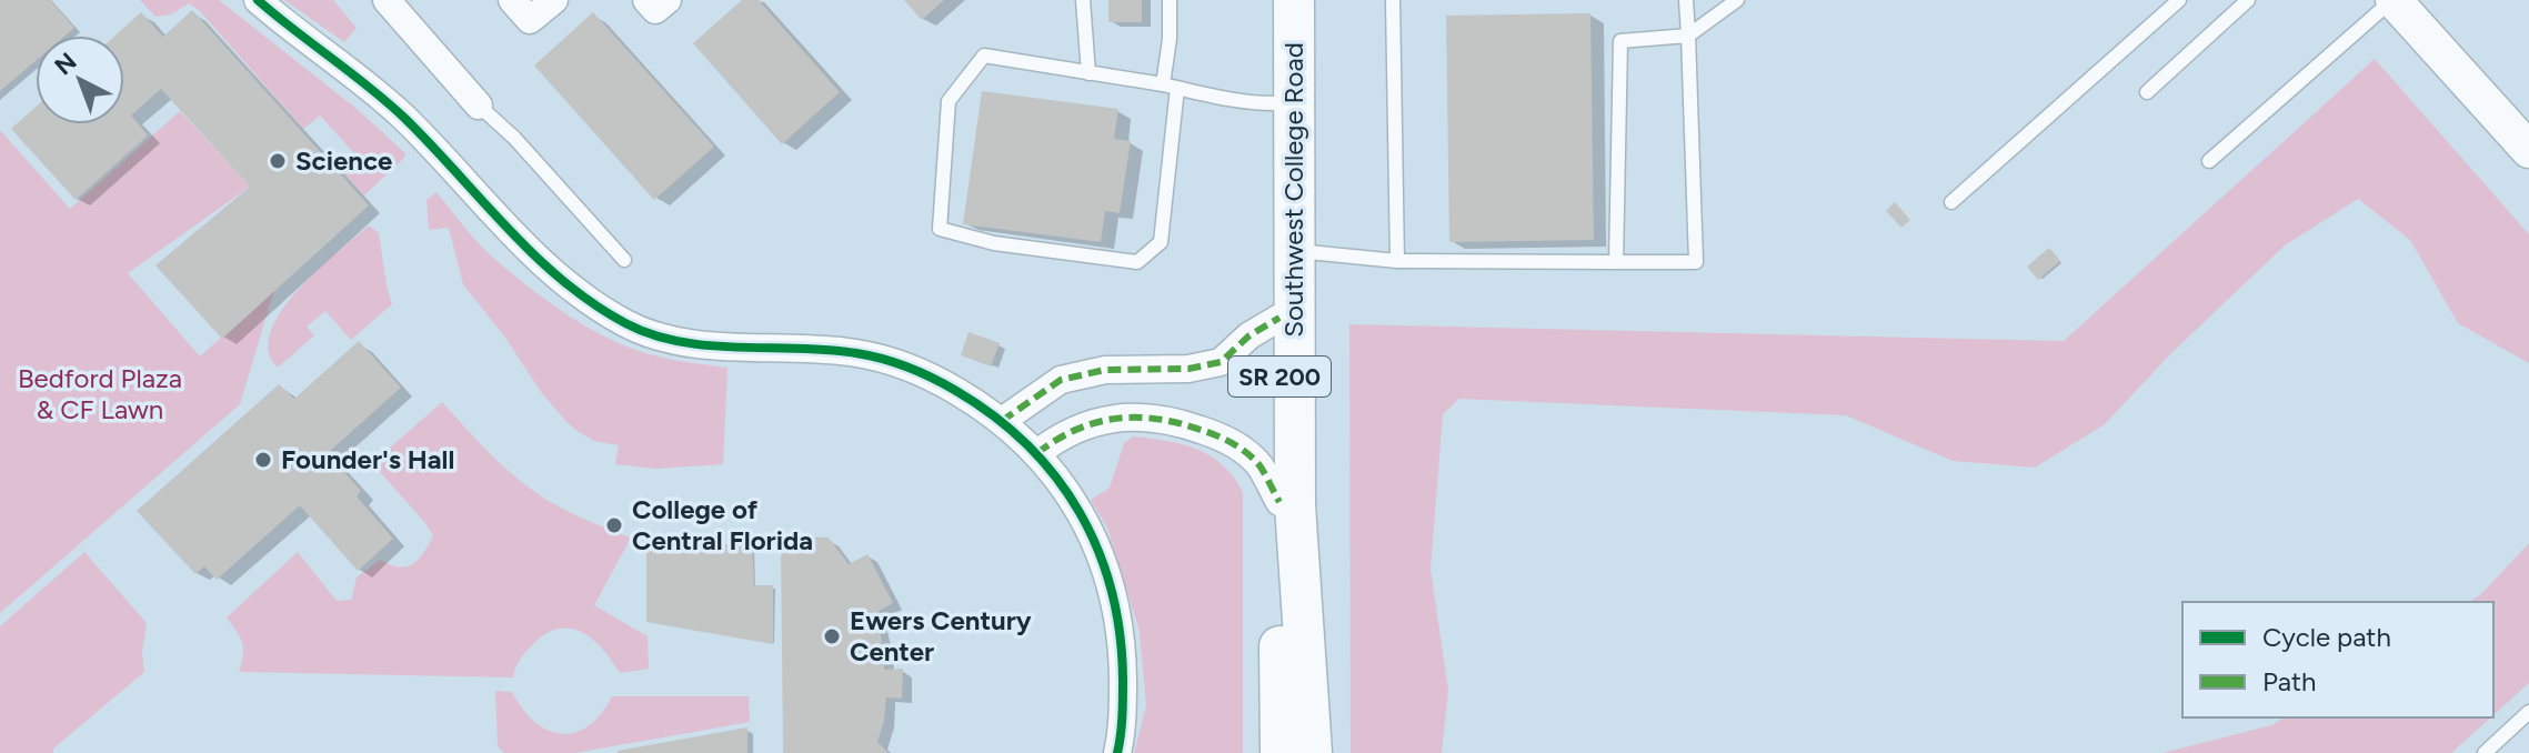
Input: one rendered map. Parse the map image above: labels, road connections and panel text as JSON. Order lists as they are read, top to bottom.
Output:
{
  "streets": {
    "main road": ["Southwest College Road", "SR 200"]
  },
  "parks": ["Bedford Plaza & CF Lawn"],
  "places": [
    "Science",
    "Founder's Hall",
    "College of Central Florida",
    "Ewers Century Center"
  ],
  "legend": ["Cycle path", "Path"],
  "north": "top left"
}
